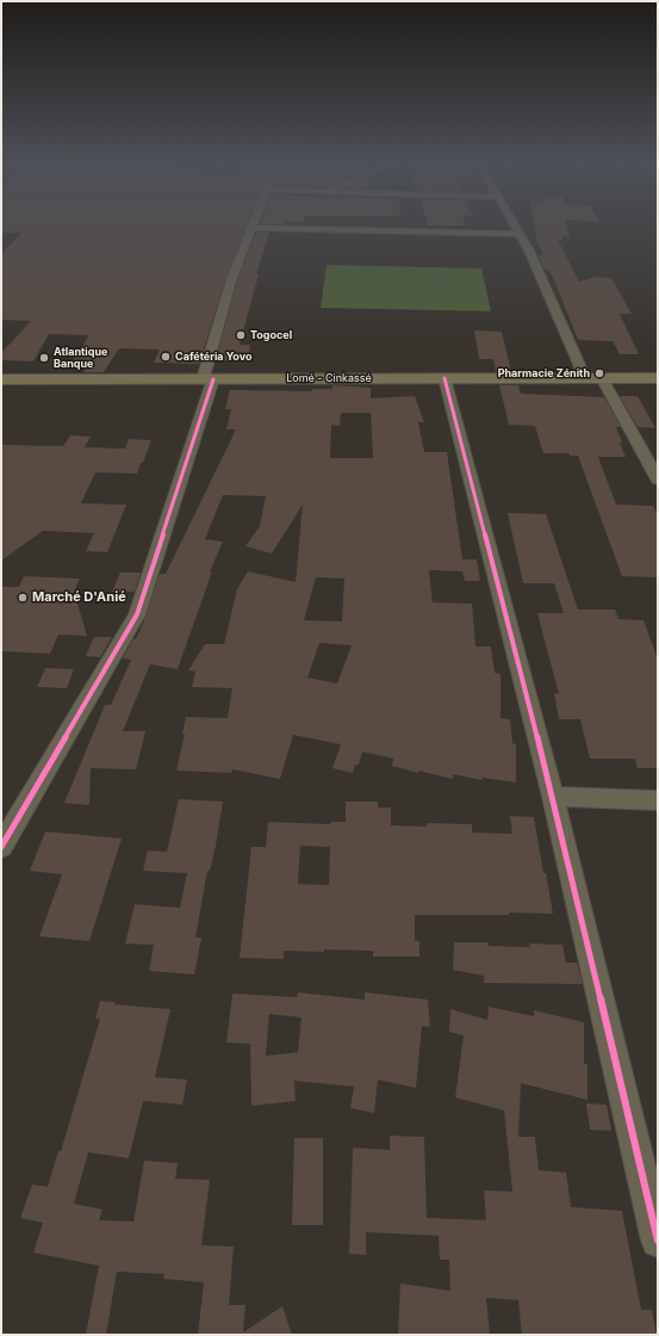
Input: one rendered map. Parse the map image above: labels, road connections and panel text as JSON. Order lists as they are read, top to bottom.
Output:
{
  "streets": {
    "highway": ["Lomé - Cinkassé"]
  },
  "places": [
    "Togocel",
    "Cafétéria Yovo",
    "Atlantique Banque",
    "Pharmacie Zénith",
    "Marché D'Anié"
  ]
}
